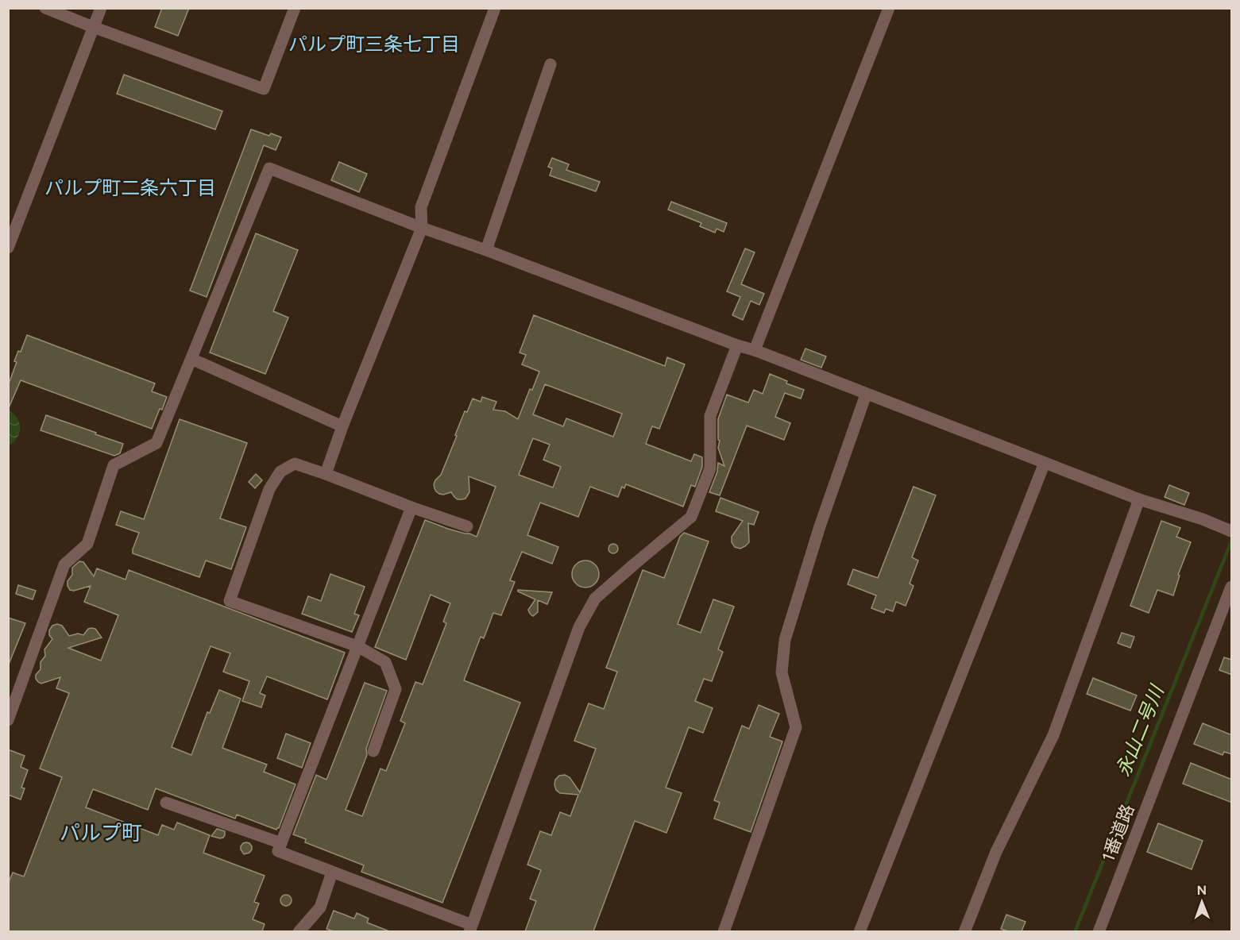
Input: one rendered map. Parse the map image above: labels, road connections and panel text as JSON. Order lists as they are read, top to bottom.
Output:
{
  "streets": {
    "street": ["1番道路"]
  },
  "districts": ["パルプ町三条七丁目", "パルプ町二条六丁目", "パルプ町"],
  "water": ["永山二号川"],
  "north": "top"
}
